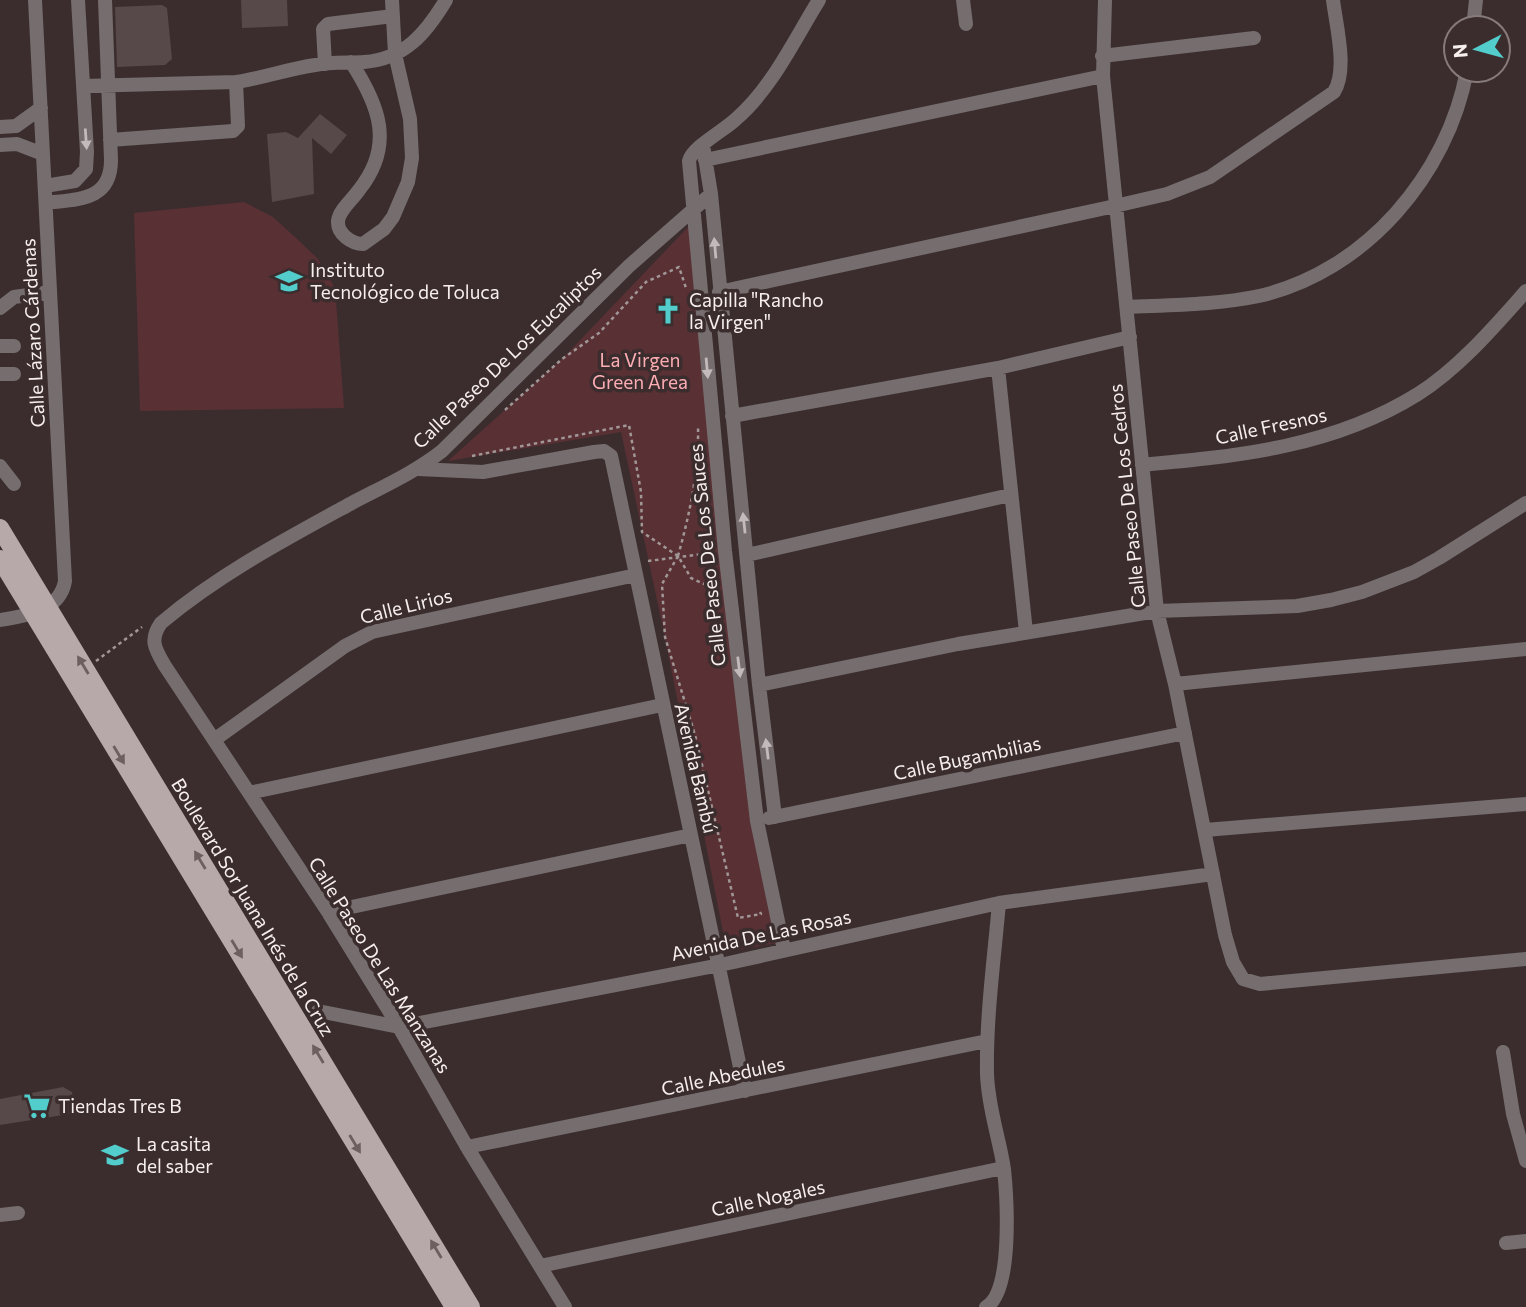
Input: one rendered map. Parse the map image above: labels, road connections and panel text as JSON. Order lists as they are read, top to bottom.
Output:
{
  "streets": {
    "main road": ["Boulevard Sor Juana Inés de la Cruz"],
    "street": [
      "Calle Lázaro Cárdenas",
      "Calle Paseo De Los Eucaliptos",
      "Calle Fresnos",
      "Calle Paseo De Los Cedros",
      "Calle Paseo De Los Sauces",
      "Calle Lirios",
      "Calle Bugambilias",
      "Avenida Bambú",
      "Avenida De Las Rosas",
      "Calle Paseo De Las Manzanas",
      "Calle Abedules",
      "Calle Nogales"
    ]
  },
  "crossings": [
    ["Calle Lázaro Cárdenas", "Boulevard Sor Juana Inés de la Cruz"],
    ["Calle Paseo De Los Eucaliptos", "Calle Paseo De Los Sauces"],
    ["Calle Paseo De Los Eucaliptos", "Avenida Bambú"],
    ["Calle Paseo De Los Eucaliptos", "Calle Paseo De Las Manzanas"],
    ["Calle Fresnos", "Calle Paseo De Los Cedros"],
    ["Calle Paseo De Los Cedros", "Calle Bugambilias"],
    ["Calle Paseo De Los Cedros", "Avenida De Las Rosas"],
    ["Calle Paseo De Los Sauces", "Calle Bugambilias"],
    ["Calle Paseo De Los Sauces", "Avenida De Las Rosas"],
    ["Calle Lirios", "Avenida Bambú"],
    ["Calle Lirios", "Calle Paseo De Las Manzanas"],
    ["Avenida Bambú", "Avenida De Las Rosas"],
    ["Avenida Bambú", "Calle Abedules"],
    ["Avenida De Las Rosas", "Calle Paseo De Las Manzanas"],
    ["Calle Paseo De Las Manzanas", "Calle Abedules"],
    ["Calle Paseo De Las Manzanas", "Calle Nogales"]
  ],
  "parks": ["La Virgen Green Area"],
  "places": {
    "school or university": ["Instituto Tecnológico de Toluca", "La casita del saber"],
    "church": ["Capilla \"Rancho la Virgen\""],
    "supermarket": ["Tiendas Tres B"]
  },
  "north": "left"
}
